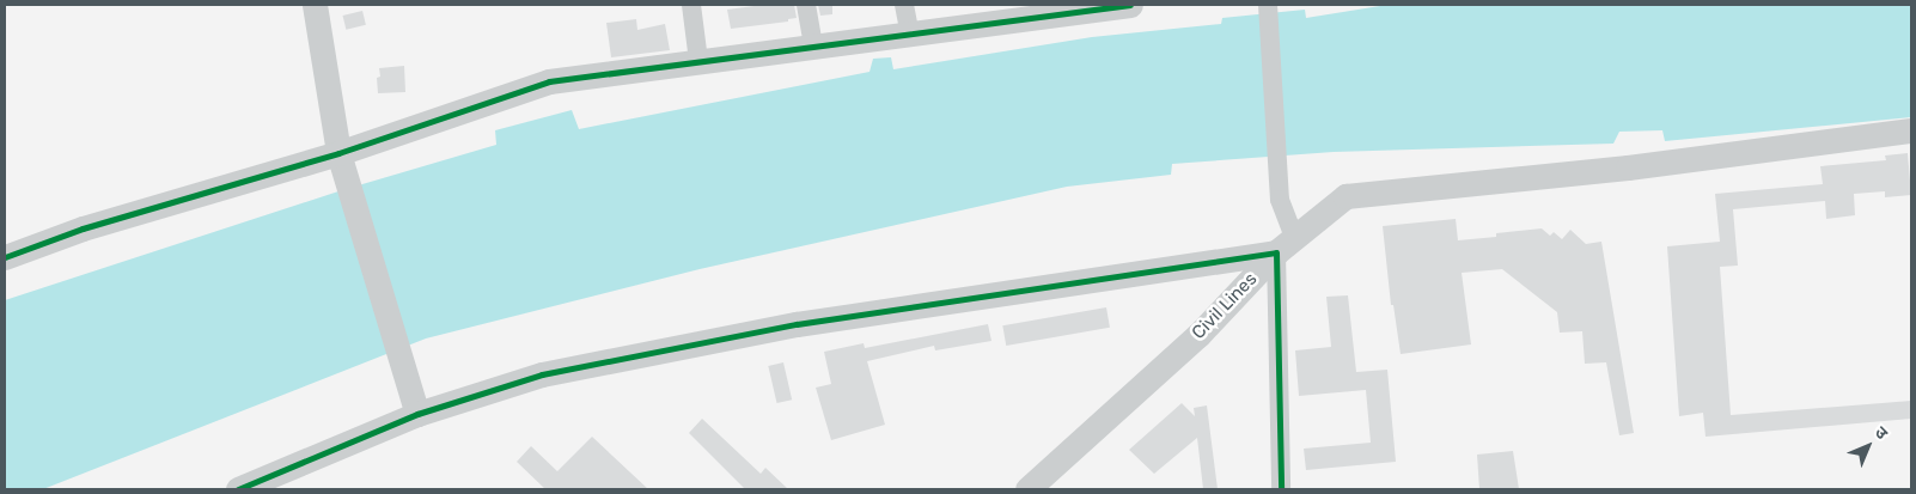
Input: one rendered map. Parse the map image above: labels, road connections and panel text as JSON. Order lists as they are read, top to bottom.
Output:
{
  "streets": {
    "street": ["Civil Lines"]
  },
  "north": "top right"
}
